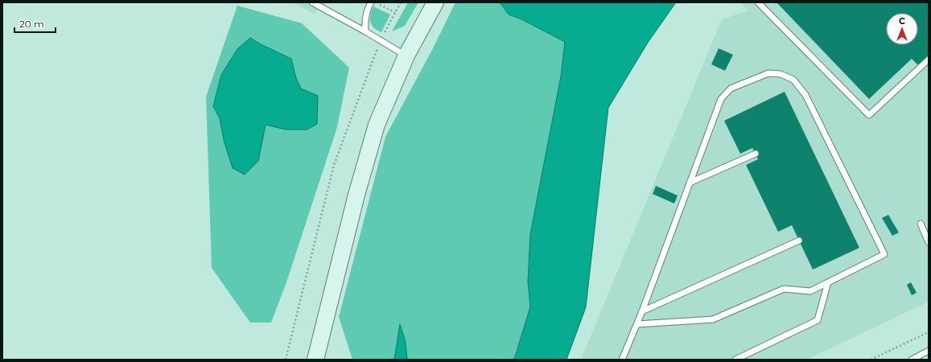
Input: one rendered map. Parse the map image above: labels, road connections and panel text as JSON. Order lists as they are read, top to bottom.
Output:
{
  "scale_bar": "20 m",
  "north": "top"
}
